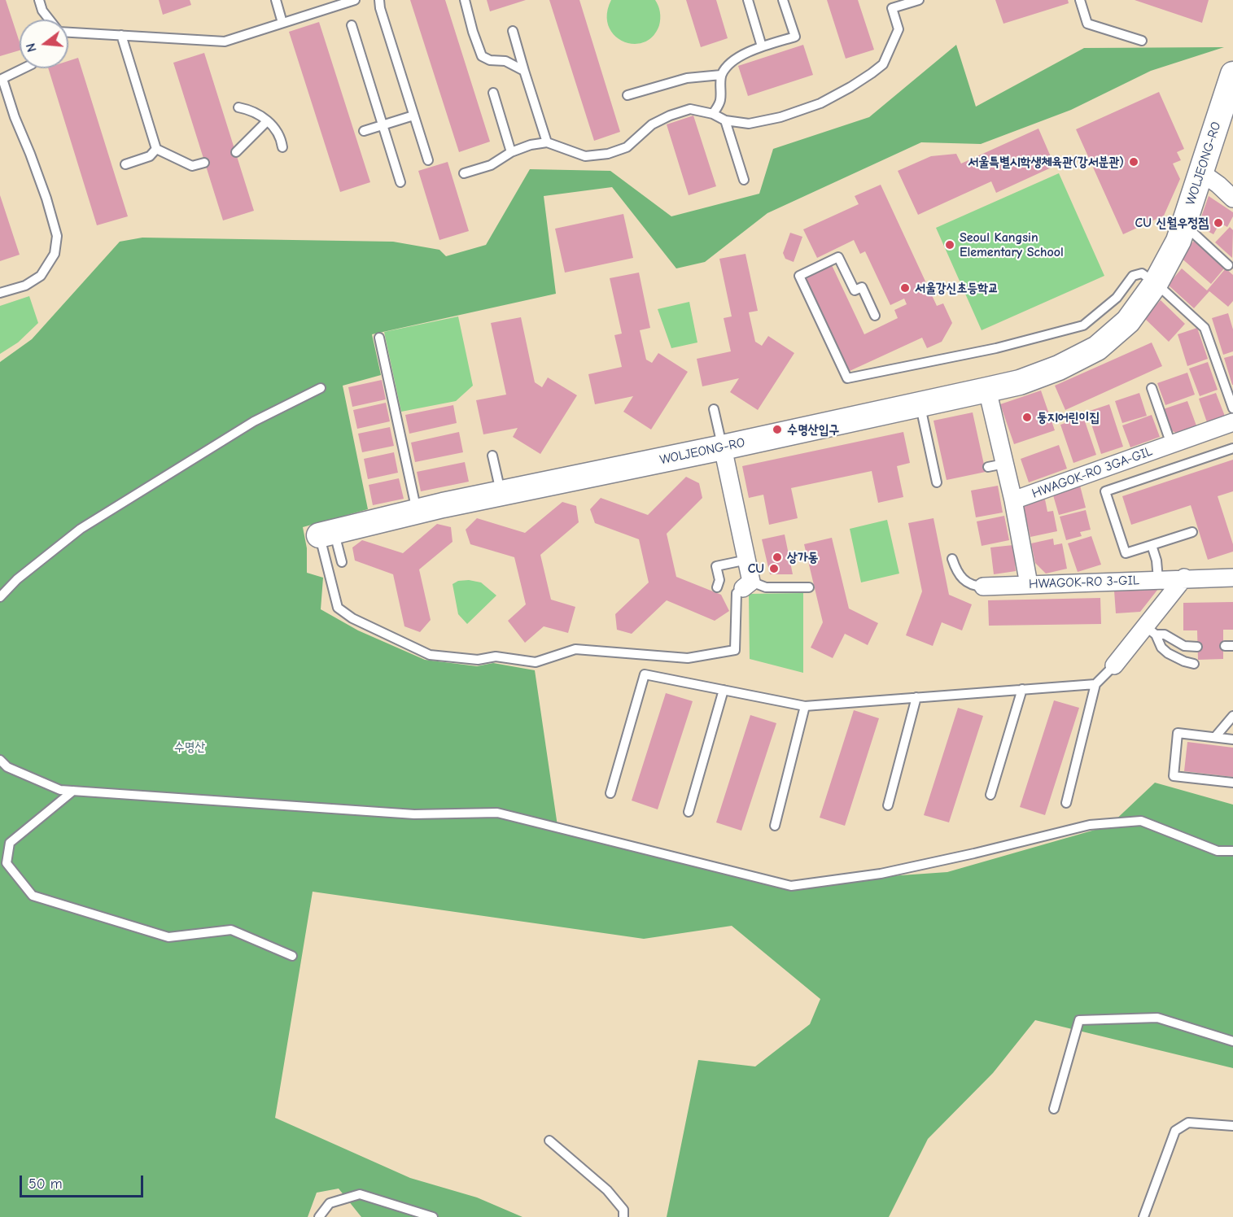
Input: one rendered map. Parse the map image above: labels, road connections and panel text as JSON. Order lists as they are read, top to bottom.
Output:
{
  "streets": {
    "street": ["WOLJEONG-RO", "HWAGOK-RO 3GA-GIL", "HWAGOK-RO 3-GIL"]
  },
  "parks": ["수명산"],
  "places": [
    "서울특별시학생체육관(강서분관)",
    "CU 신월우정점",
    "Seoul Kangsin Elementary School",
    "서울강신초등학교",
    "둥지어린이집",
    "수명산입구",
    "상가동",
    "CU"
  ],
  "scale_bar": "50 m",
  "north": "left"
}
